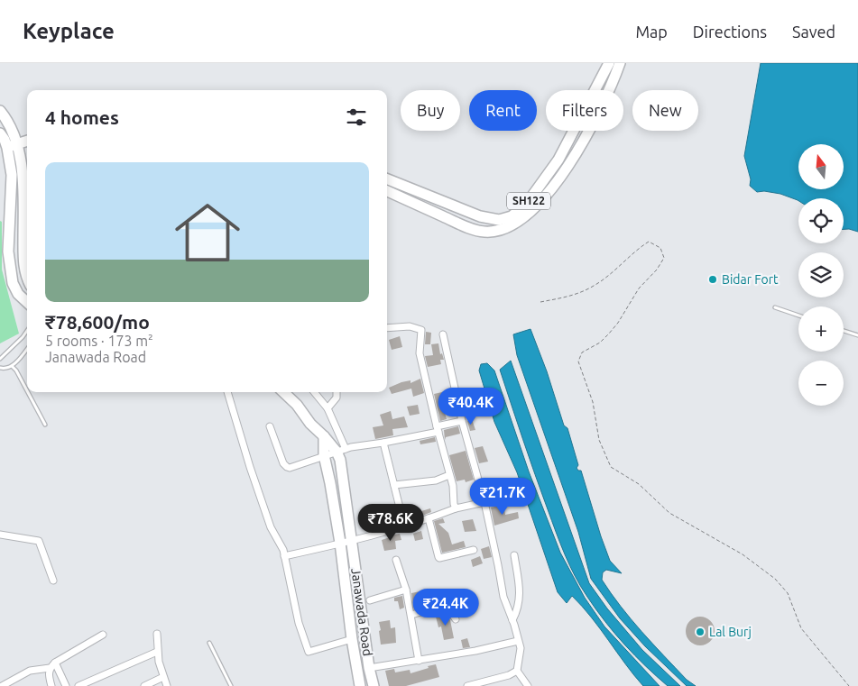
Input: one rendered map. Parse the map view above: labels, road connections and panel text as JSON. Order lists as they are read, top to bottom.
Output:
{
  "streets": {
    "main road": ["SH122", "Janawada Road"]
  },
  "places": ["Bidar Fort", "Lal Burj"],
  "north": "top",
  "page": {
    "header": "Keyplace",
    "nav": ["Map", "Directions", "Saved"],
    "chip": [
      "Buy",
      "Rent",
      "Filters",
      "New"
    ],
    "heading": "4 homes",
    "map_buttons": ["+", "−"],
    "list": [
      {
        "name": "₹78,600/mo",
        "note": "5 rooms · 173 m² · Janawada Road"
      }
    ],
    "price": [
      "₹40.4K",
      "₹21.7K",
      "₹78.6K",
      "₹24.4K"
    ]
  }
}
